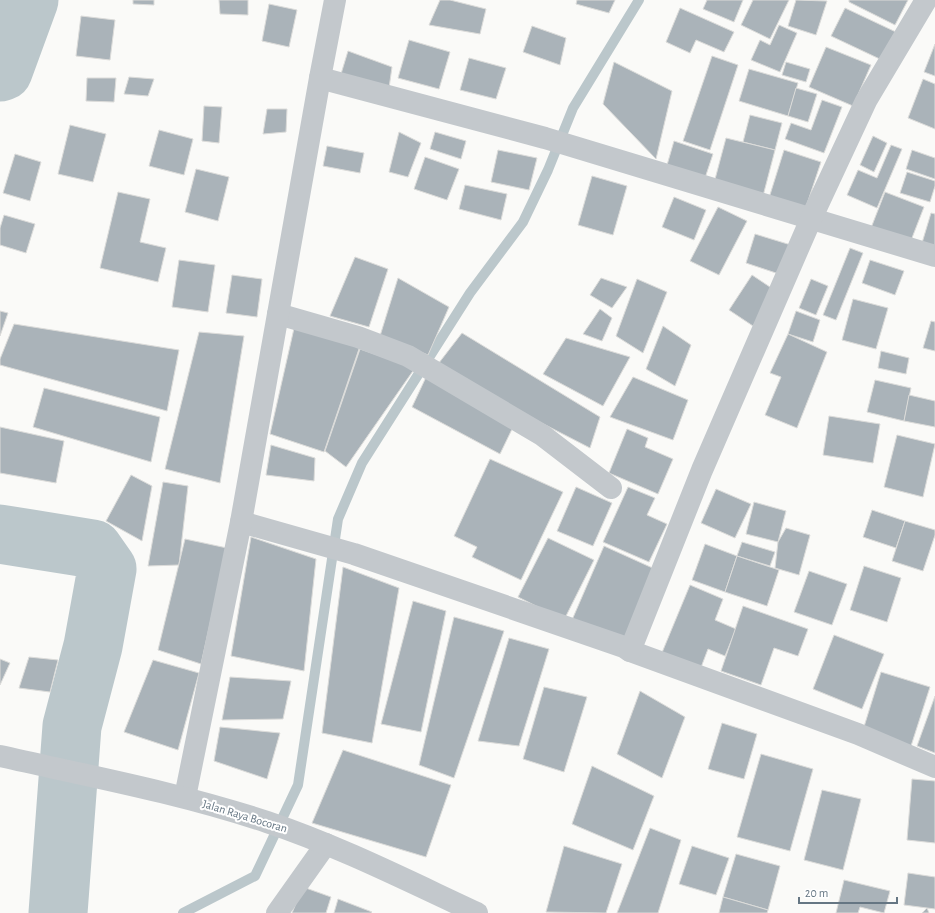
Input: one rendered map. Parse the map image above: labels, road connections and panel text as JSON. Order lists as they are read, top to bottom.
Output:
{
  "streets": {
    "street": ["Jalan Raya Bocoran"]
  },
  "scale_bar": "20 m"
}
